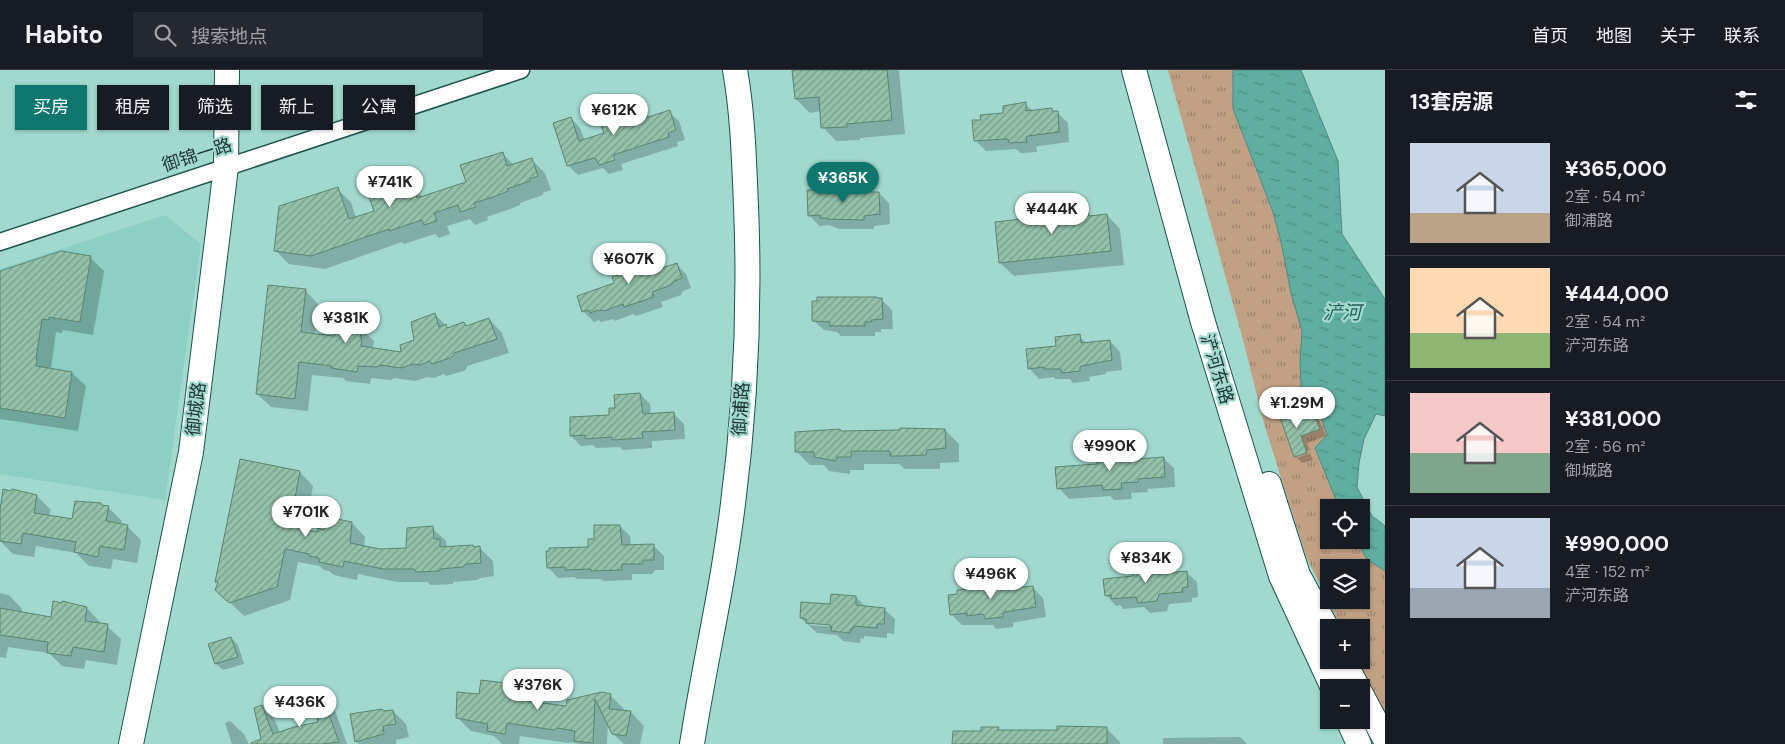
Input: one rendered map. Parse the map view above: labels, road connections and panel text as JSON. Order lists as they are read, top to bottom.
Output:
{
  "streets": {
    "street": [
      "御锦一路",
      "浐河东路",
      "御城路",
      "御浦路"
    ]
  },
  "crossings": [
    ["御锦一路", "御城路"]
  ],
  "water": ["浐河"],
  "page": {
    "header": "Habito",
    "search": "搜索地点",
    "nav": [
      "首页",
      "地图",
      "关于",
      "联系"
    ],
    "heading": "13套房源",
    "chip": [
      "买房",
      "租房",
      "筛选",
      "新上",
      "公寓"
    ],
    "price": [
      "¥612K",
      "¥365K",
      "¥741K",
      "¥444K",
      "¥607K",
      "¥381K",
      "¥1.29M",
      "¥990K",
      "¥701K",
      "¥834K",
      "¥496K",
      "¥376K",
      "¥436K"
    ],
    "list": [
      {
        "name": "¥365,000",
        "note": "2室 · 54 m² · 御浦路"
      },
      {
        "name": "¥444,000",
        "note": "2室 · 54 m² · 浐河东路"
      },
      {
        "name": "¥381,000",
        "note": "2室 · 56 m² · 御城路"
      },
      {
        "name": "¥990,000",
        "note": "4室 · 152 m² · 浐河东路"
      }
    ],
    "map_buttons": ["+", "−"]
  }
}
